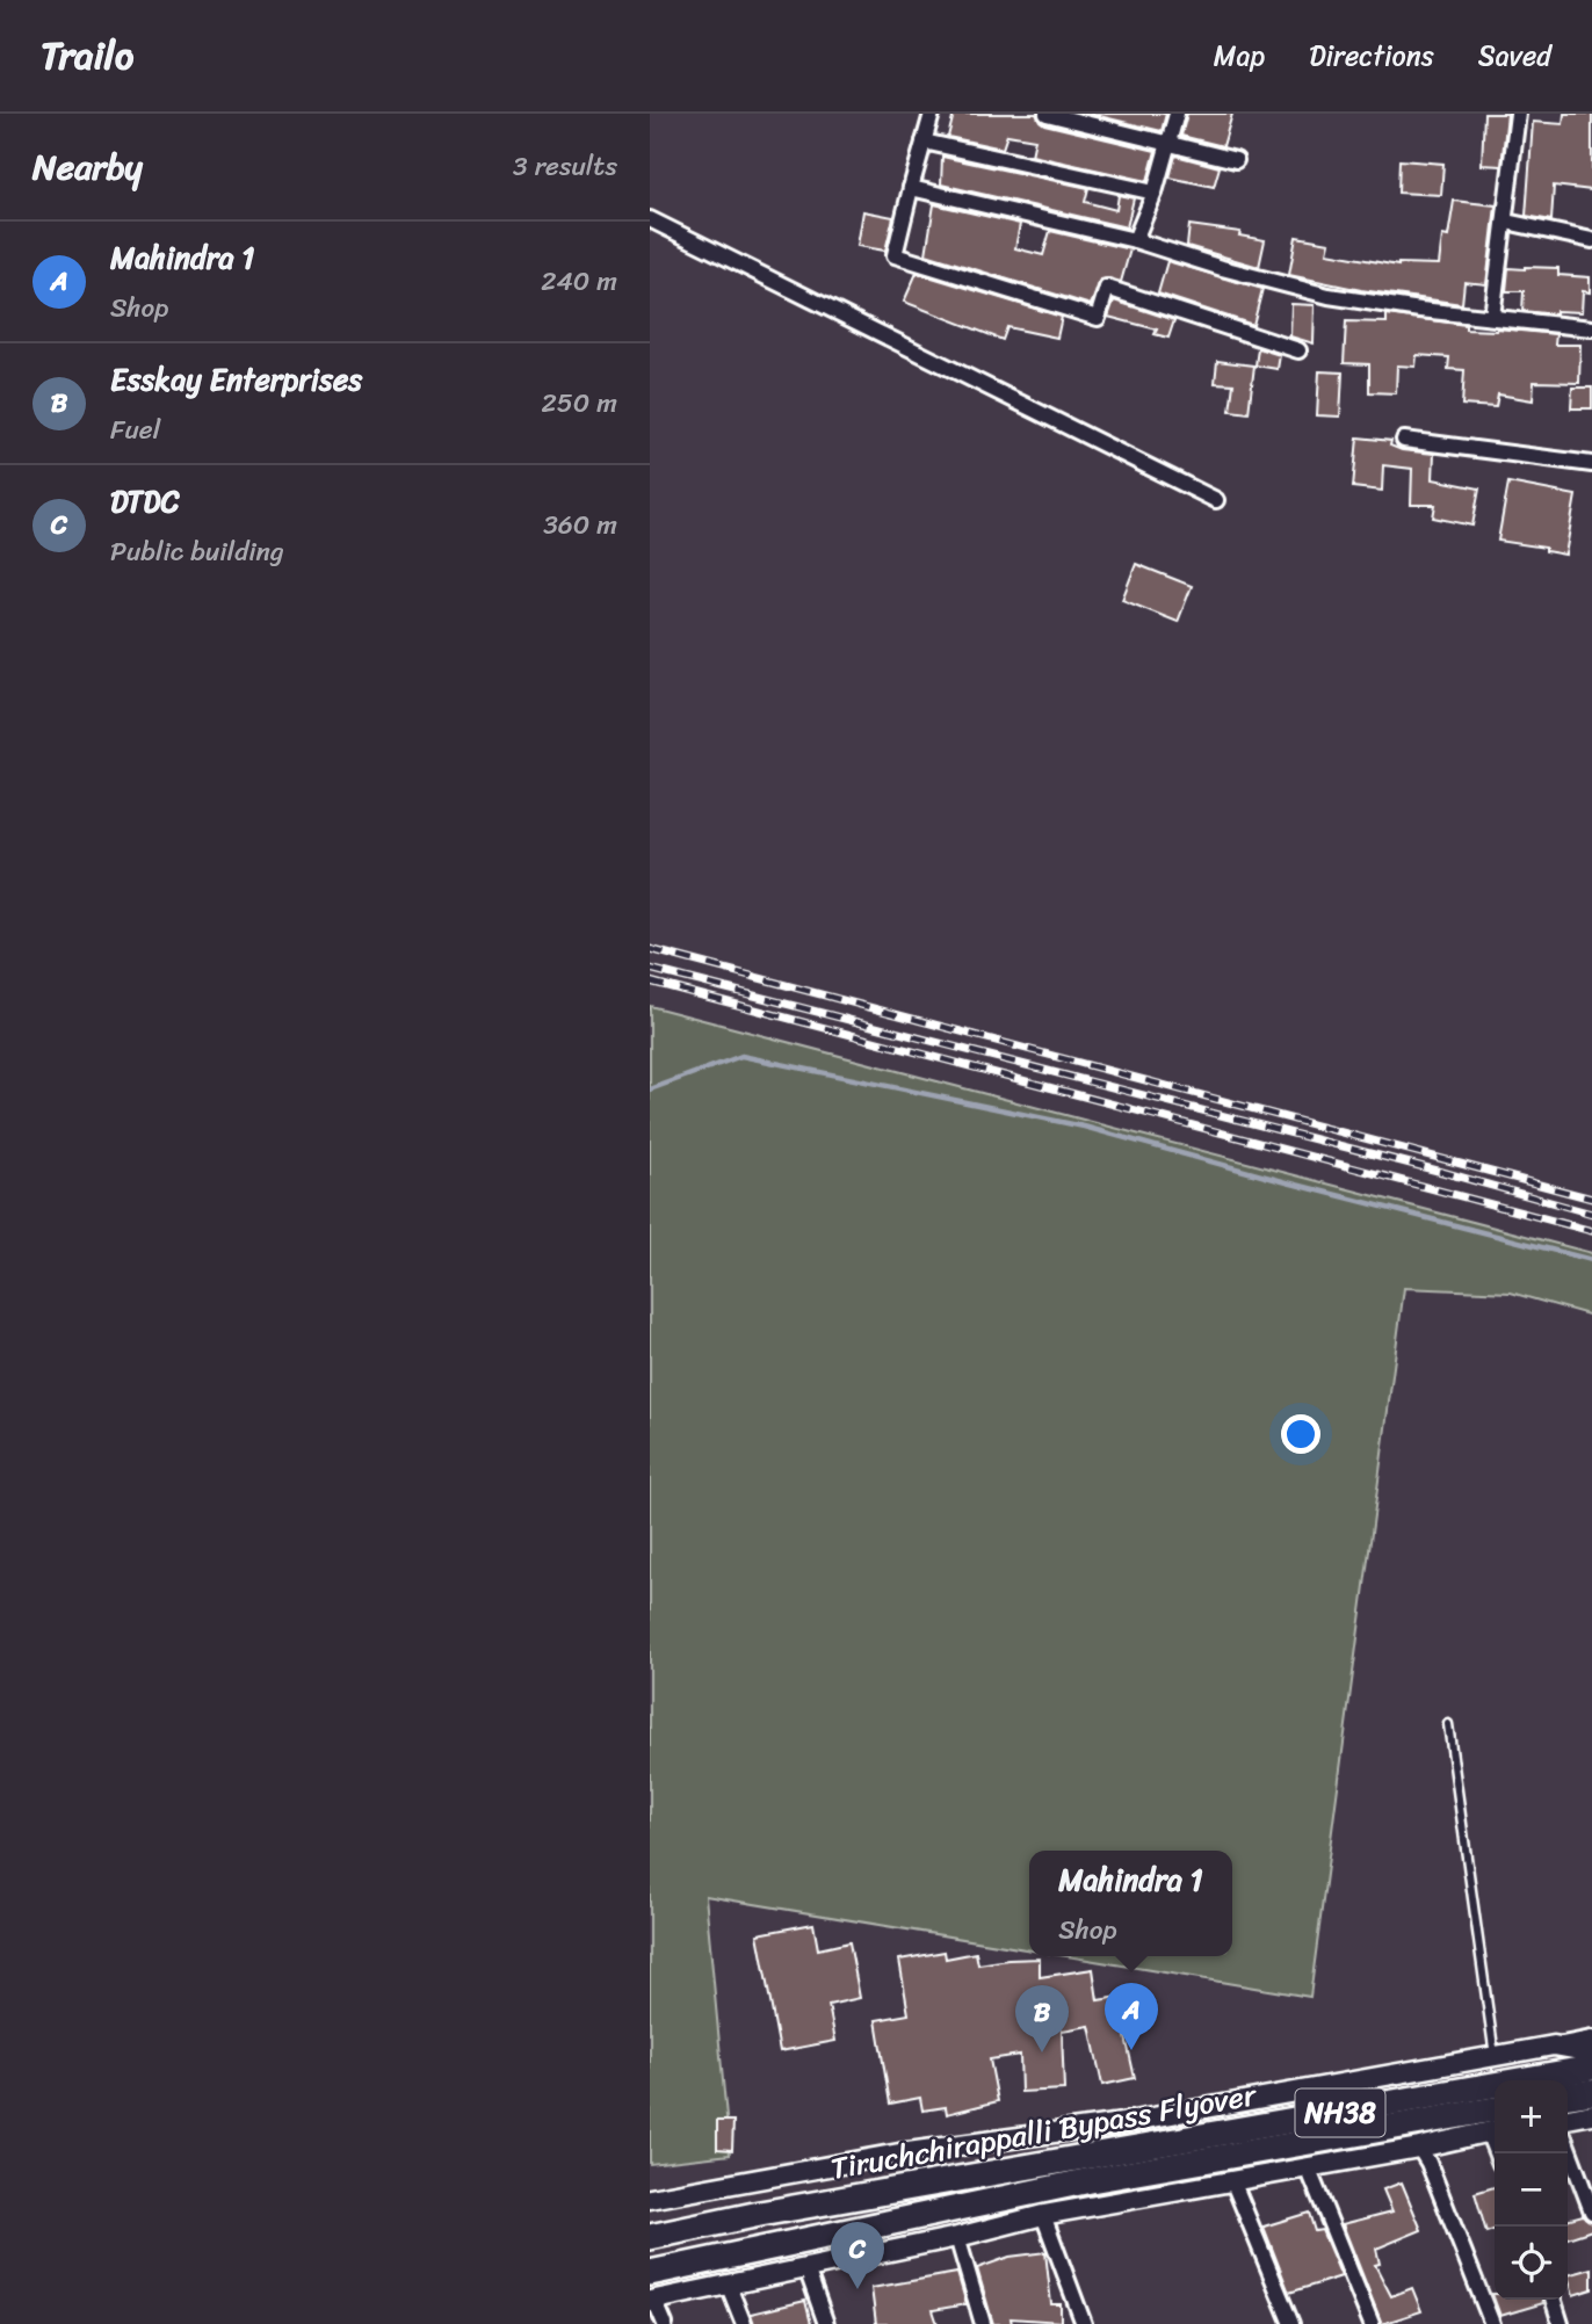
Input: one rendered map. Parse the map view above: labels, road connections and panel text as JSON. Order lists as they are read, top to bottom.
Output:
{
  "streets": {
    "highway": ["NH38", "Tiruchchirappalli Bypass Flyover"]
  },
  "page": {
    "header": "Trailo",
    "nav": ["Map", "Directions", "Saved"],
    "heading": ["Nearby", "3 results"],
    "list": [
      {
        "mark": "A",
        "name": "Mahindra 1",
        "note": "Shop",
        "value": "240 m"
      },
      {
        "mark": "B",
        "name": "Esskay Enterprises",
        "note": "Fuel",
        "value": "250 m"
      },
      {
        "mark": "C",
        "name": "DTDC",
        "note": "Public building",
        "value": "360 m"
      }
    ],
    "popup": ["Mahindra 1", "Shop"],
    "pins": ["A", "B", "C"],
    "map_buttons": ["+", "−"]
  }
}
